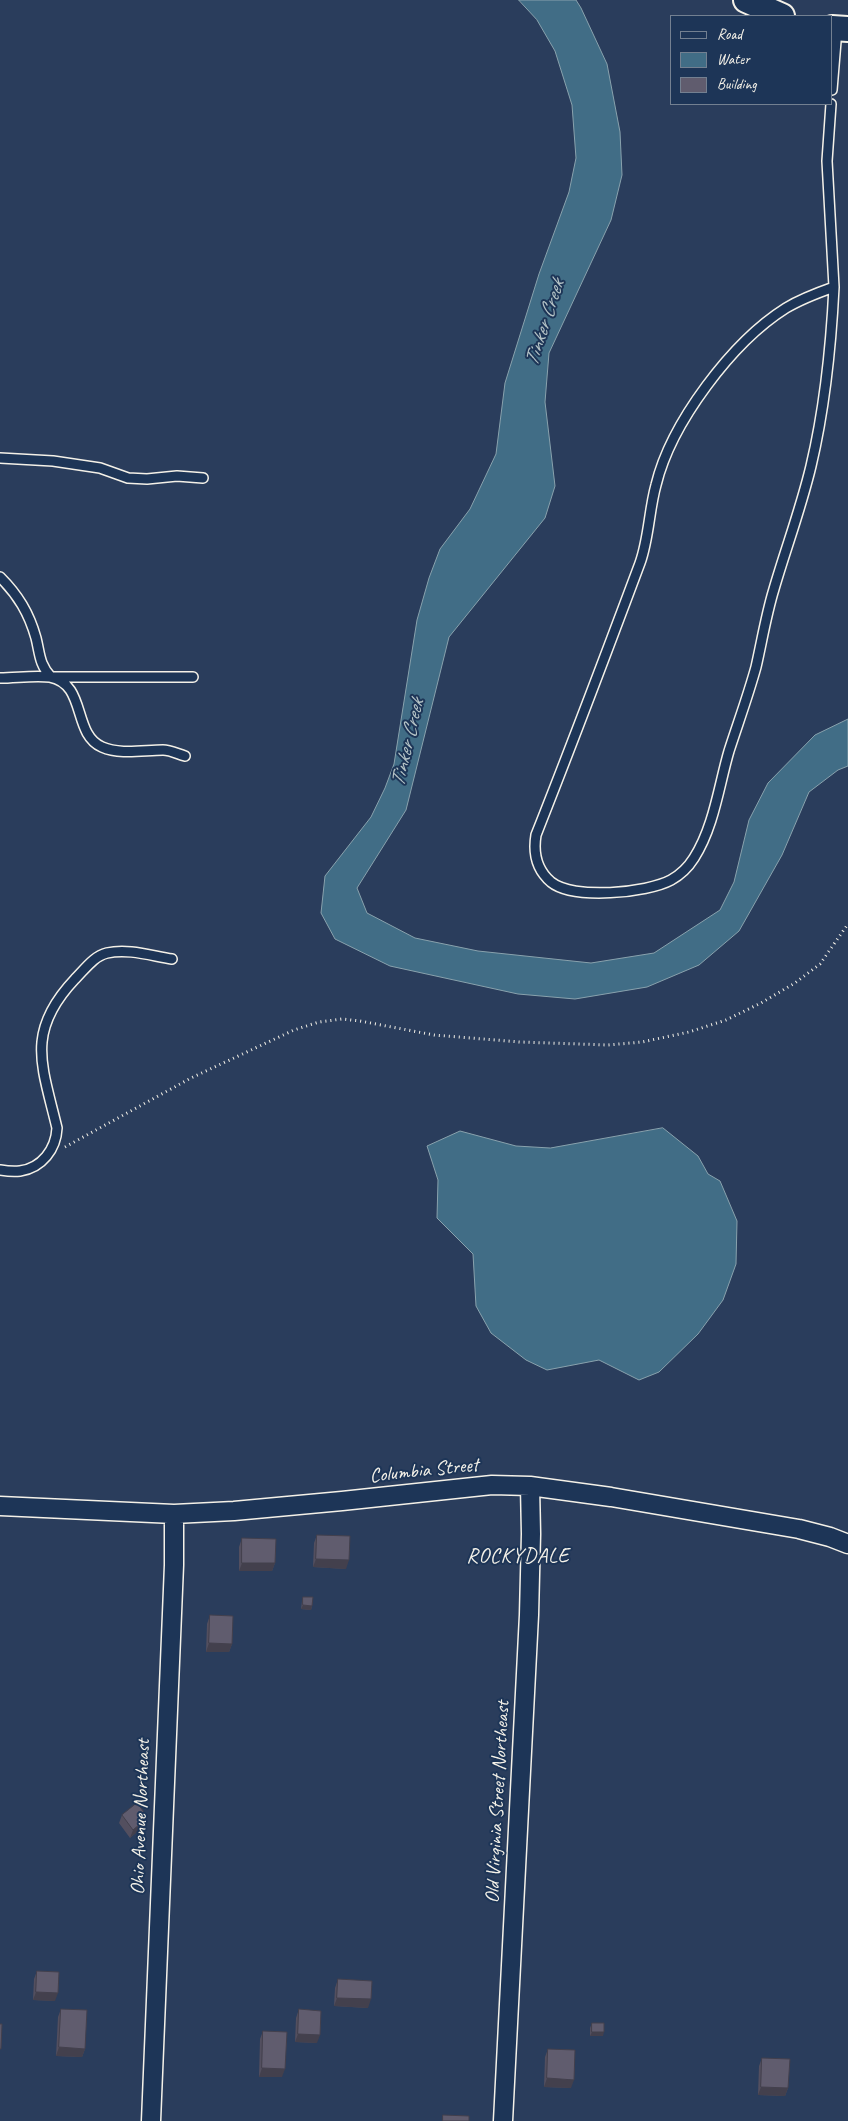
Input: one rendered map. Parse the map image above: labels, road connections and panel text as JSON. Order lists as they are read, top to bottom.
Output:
{
  "streets": {
    "street": ["Columbia Street", "Old Virginia Street Northeast", "Ohio Avenue Northeast"]
  },
  "crossings": [
    ["Columbia Street", "Old Virginia Street Northeast"],
    ["Columbia Street", "Ohio Avenue Northeast"]
  ],
  "districts": ["ROCKYDALE"],
  "water": ["Tinker Creek"],
  "legend": ["Road", "Water", "Building"]
}
